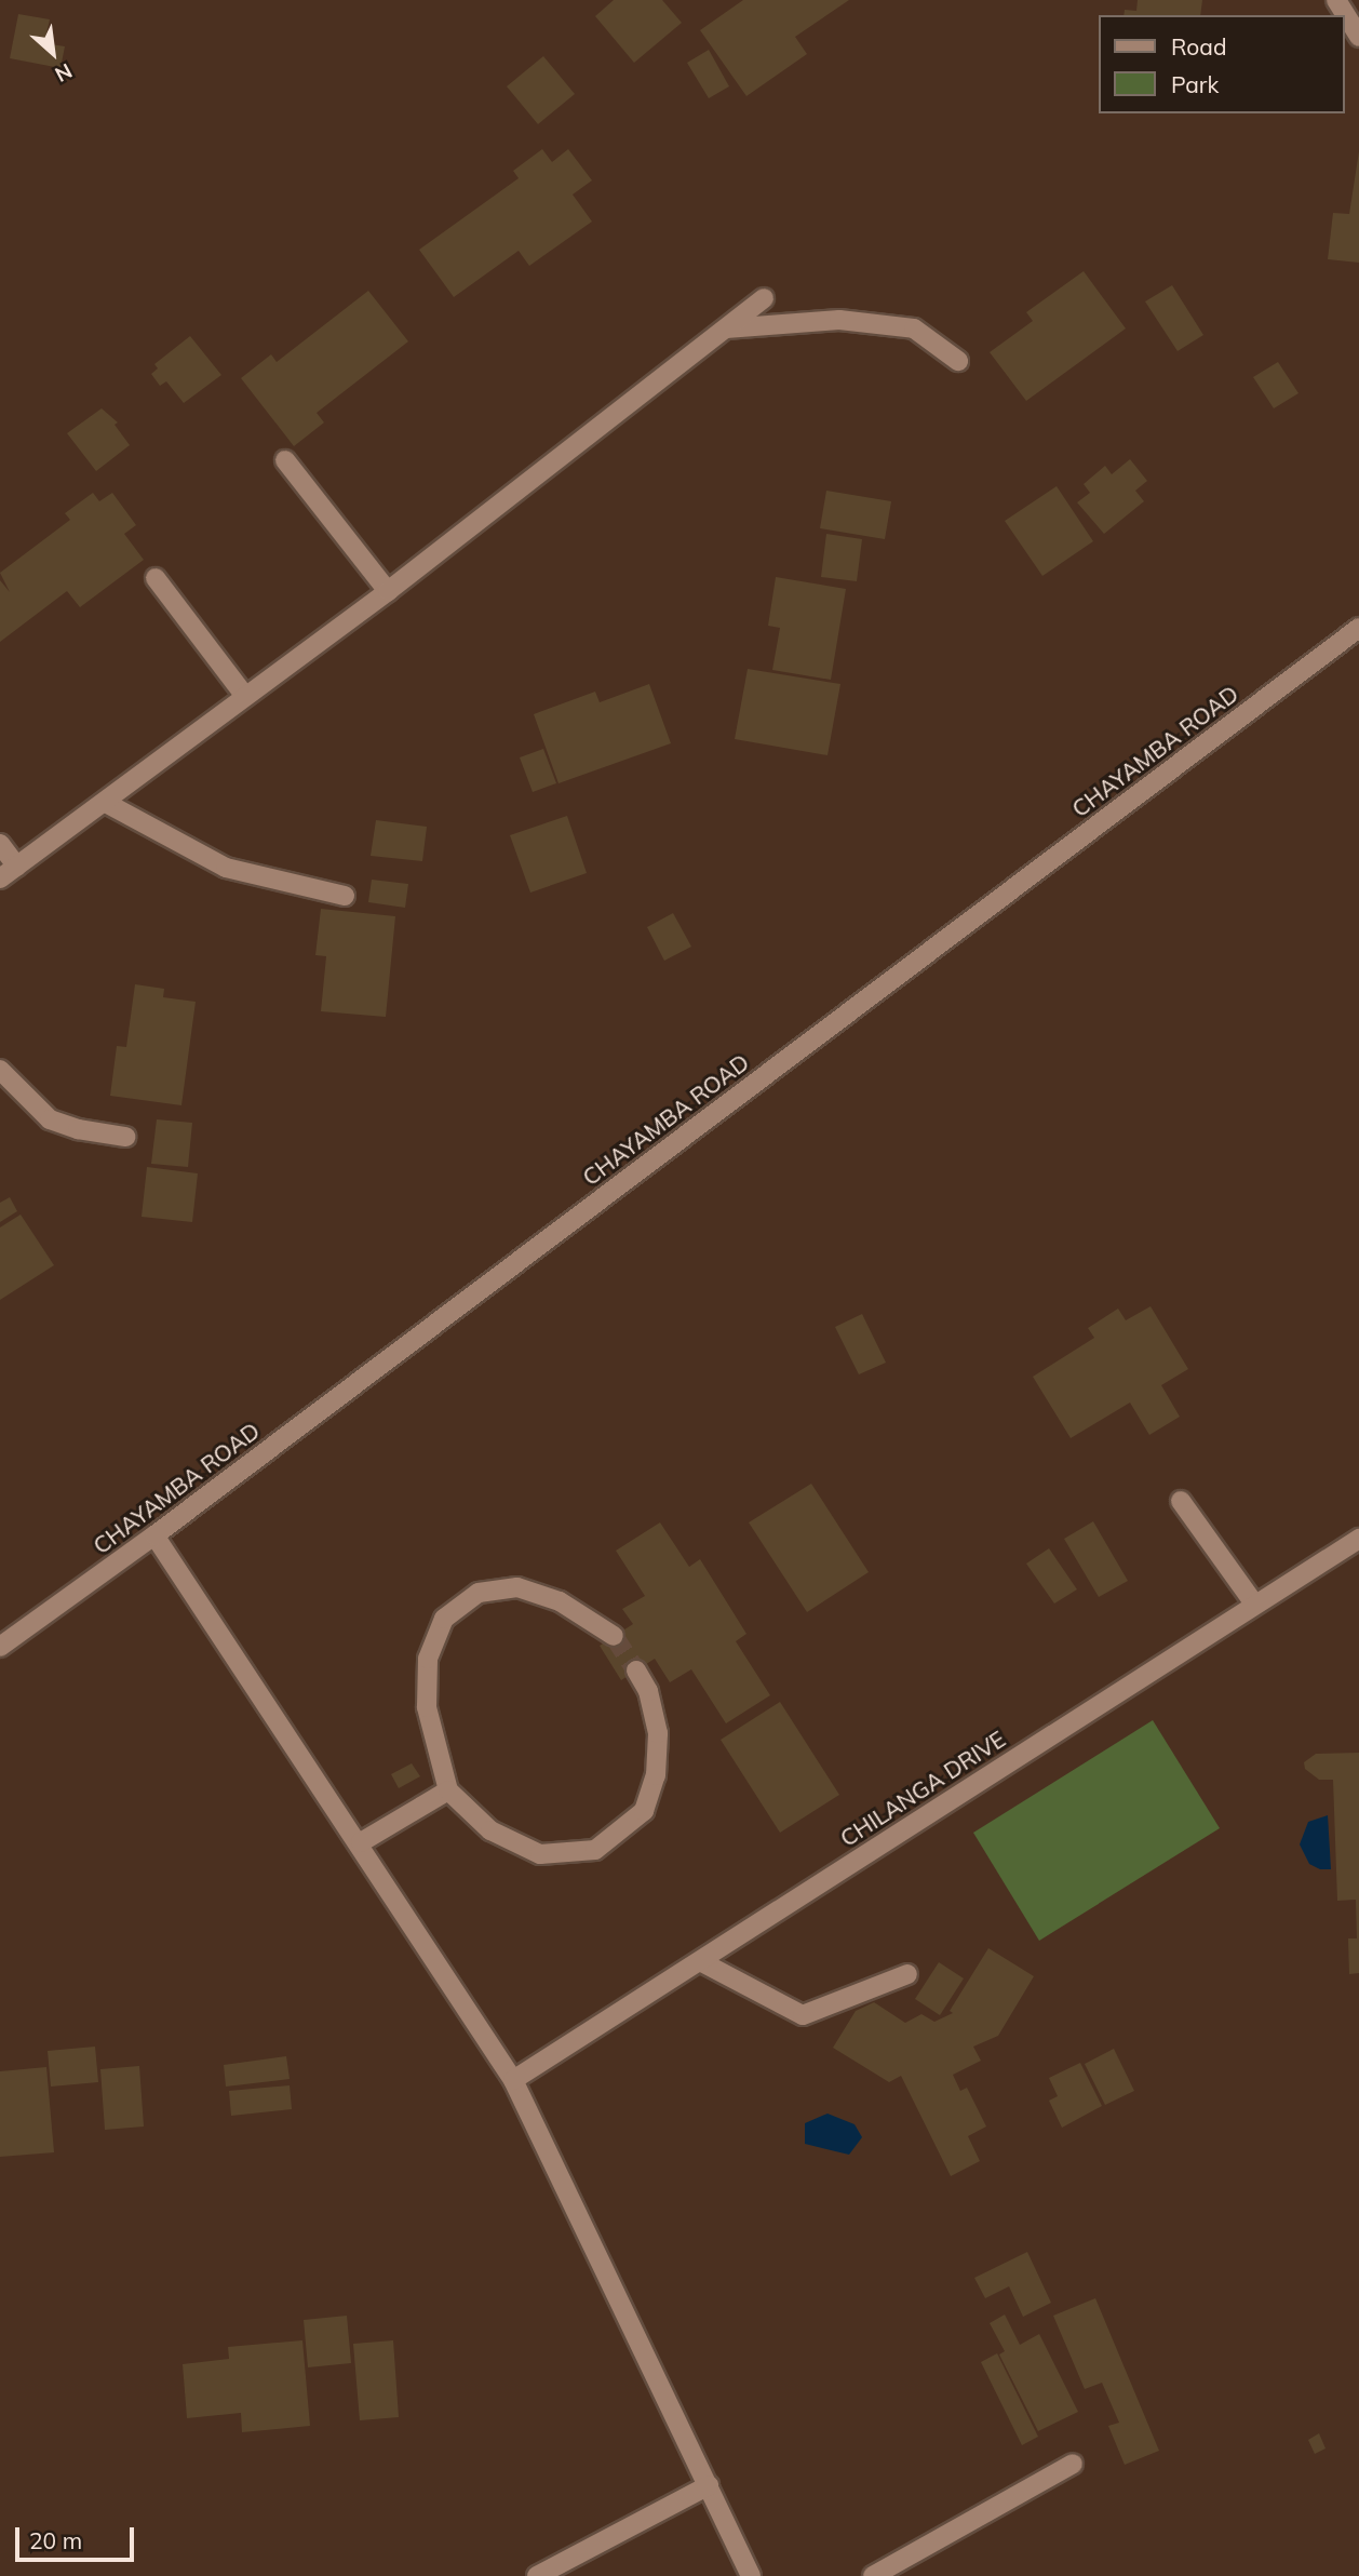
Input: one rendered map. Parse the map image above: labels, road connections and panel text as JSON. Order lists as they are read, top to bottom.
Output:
{
  "streets": {
    "street": ["CHAYAMBA ROAD", "CHILANGA DRIVE"]
  },
  "legend": ["Road", "Park"],
  "scale_bar": "20 m",
  "north": "bottom right"
}
